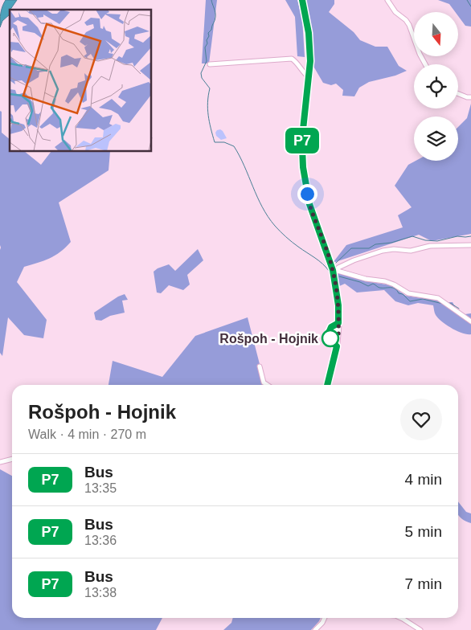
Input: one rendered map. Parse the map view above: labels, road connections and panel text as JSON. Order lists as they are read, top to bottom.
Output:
{
  "places": ["Rošpoh - Hojnik"],
  "lines": ["bus line P7"],
  "north": "bottom",
  "page": {
    "on_map": "P7",
    "heading": ["Rošpoh - Hojnik", "Walk · 4 min · 270 m"],
    "list": [
      {
        "mark": "P7",
        "name": "Bus",
        "note": "13:35",
        "value": "4 min"
      },
      {
        "mark": "P7",
        "name": "Bus",
        "note": "13:36",
        "value": "5 min"
      },
      {
        "mark": "P7",
        "name": "Bus",
        "note": "13:38",
        "value": "7 min"
      }
    ]
  }
}
